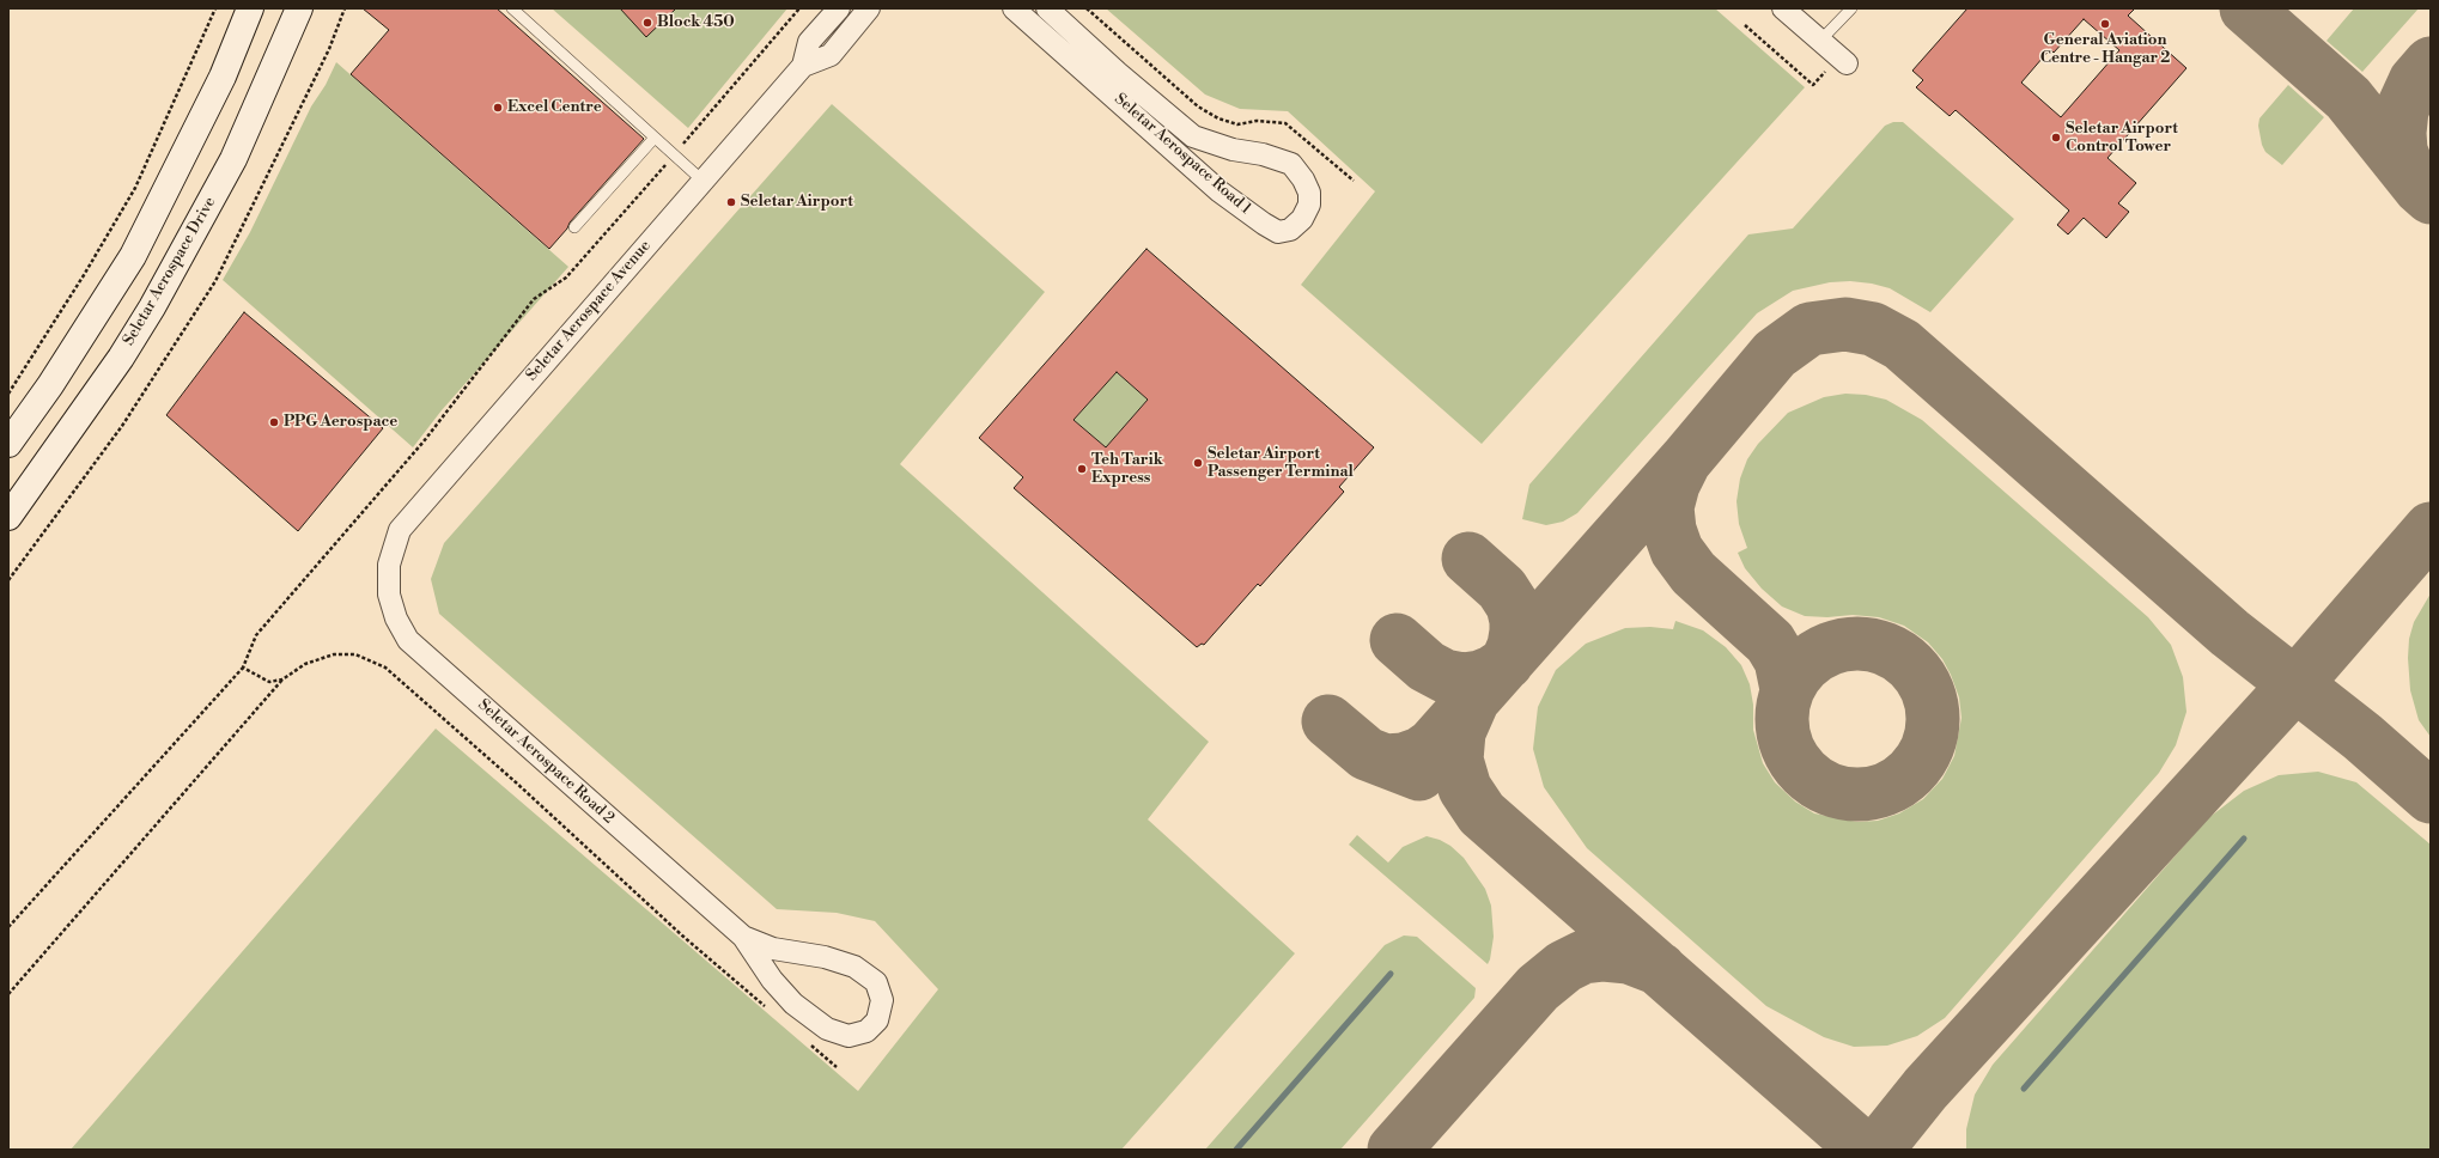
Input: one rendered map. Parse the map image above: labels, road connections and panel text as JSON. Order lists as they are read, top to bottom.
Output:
{
  "streets": {
    "street": [
      "Seletar Aerospace Road 1",
      "Seletar Aerospace Drive",
      "Seletar Aerospace Avenue",
      "Seletar Aerospace Road 2"
    ]
  },
  "crossings": [
    ["Seletar Aerospace Avenue", "Seletar Aerospace Road 2"]
  ],
  "places": [
    "Block 450",
    "General Aviation Centre - Hangar 2",
    "Excel Centre",
    "Seletar Airport Control Tower",
    "Seletar Airport",
    "PPG Aerospace",
    "Seletar Airport Passenger Terminal",
    "Teh Tarik Express"
  ]
}
